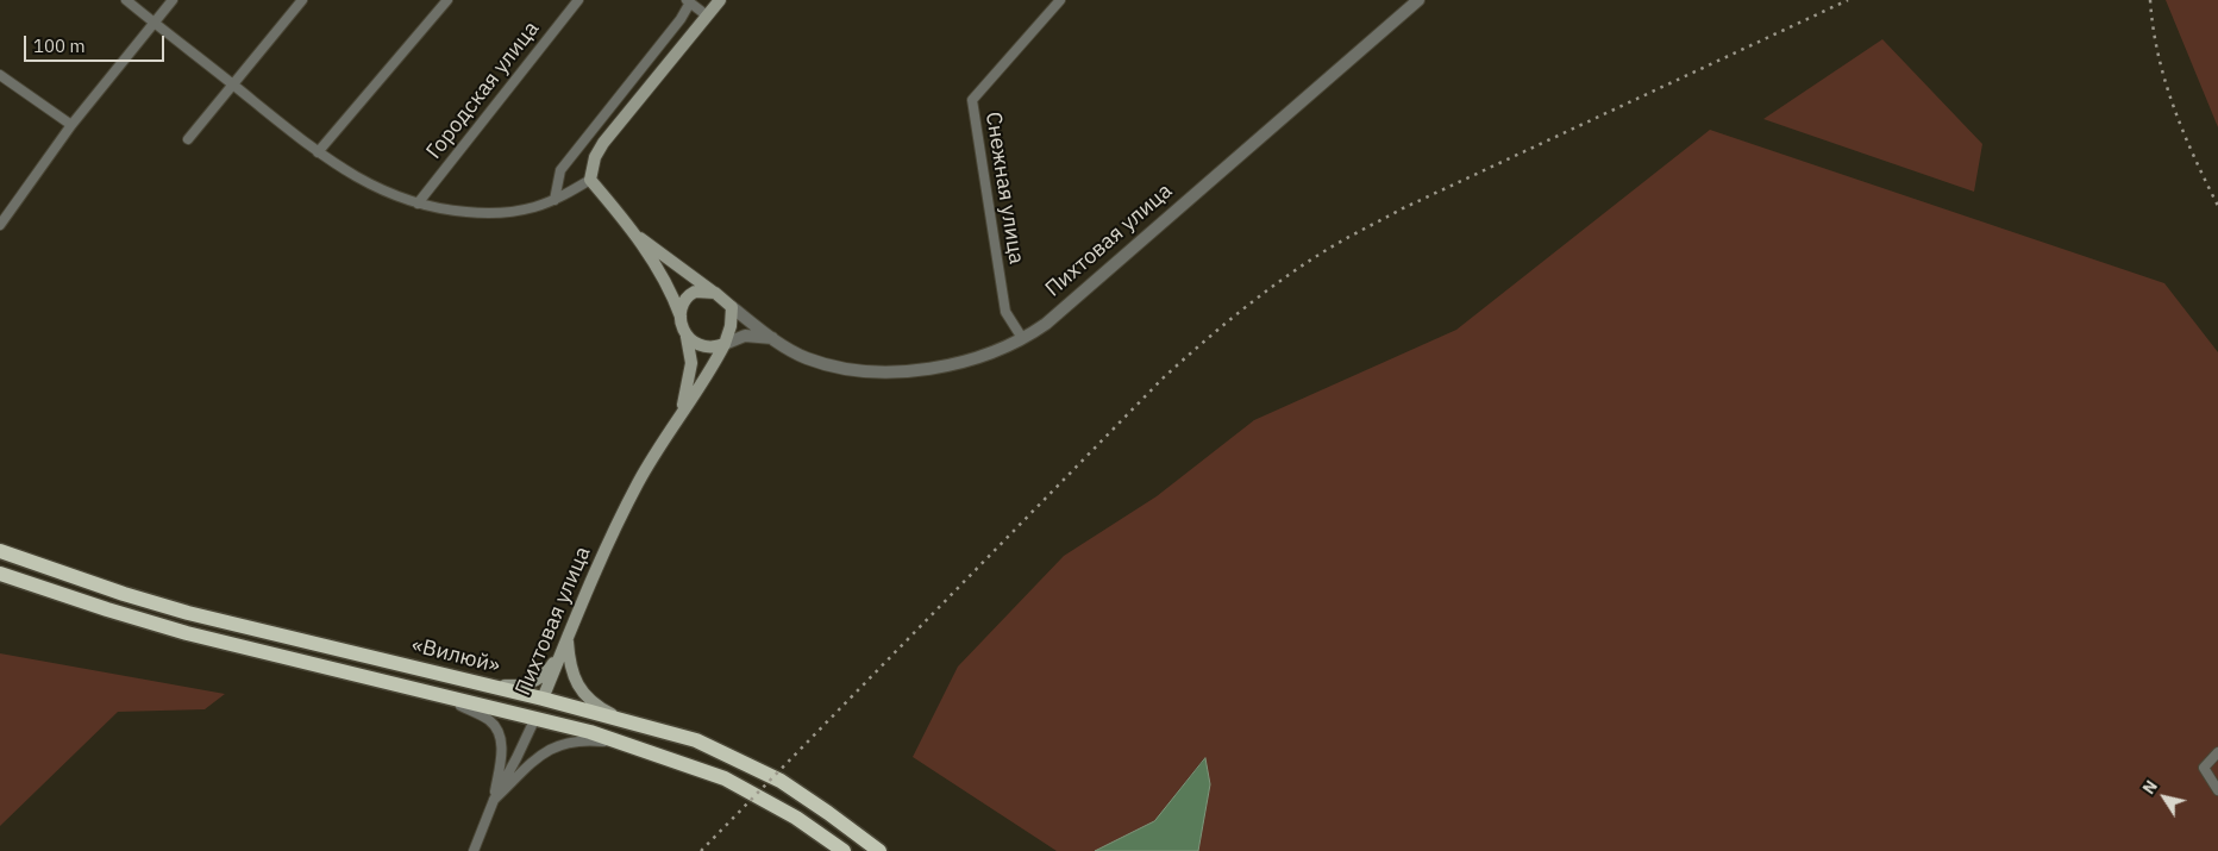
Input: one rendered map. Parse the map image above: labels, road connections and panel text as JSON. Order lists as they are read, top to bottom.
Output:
{
  "streets": {
    "highway": ["Пихтовая улица", "«Вилюй»"],
    "street": ["Городская улица", "Снежная улица"]
  },
  "crossings": [
    ["Снежная улица", "Пихтовая улица"],
    ["Пихтовая улица", "«Вилюй»"]
  ],
  "scale_bar": "100 m",
  "north": "top left"
}
